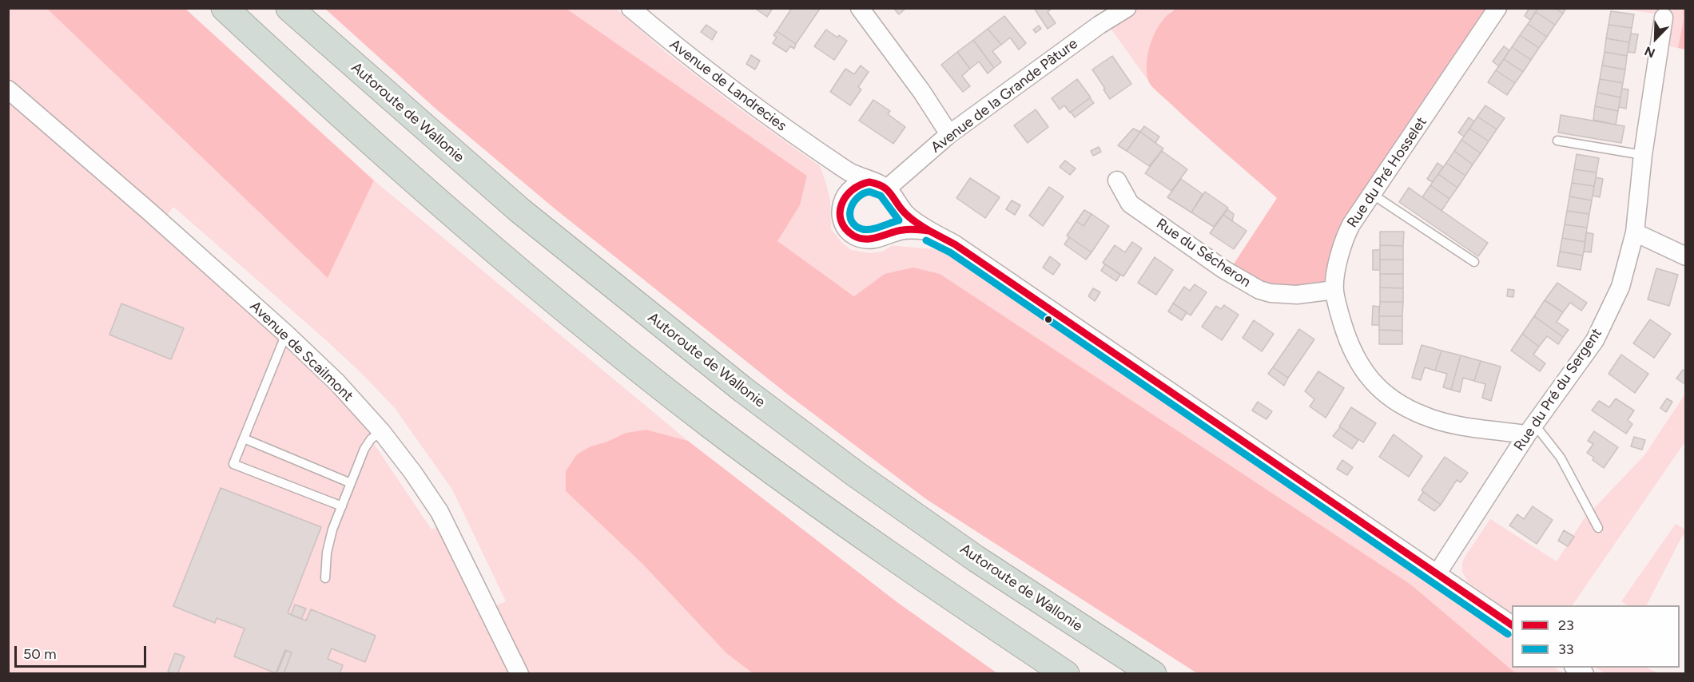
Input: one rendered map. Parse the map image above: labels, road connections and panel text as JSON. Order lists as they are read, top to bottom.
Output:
{
  "streets": {
    "highway": ["Autoroute de Wallonie"],
    "street": [
      "Avenue de Landrecies",
      "Avenue de la Grande Pâture",
      "Rue du Pré Hosselet",
      "Rue du Sécheron",
      "Avenue de Scailmont",
      "Rue du Pré du Sergent"
    ]
  },
  "crossings": [
    ["Avenue de Landrecies", "Avenue de la Grande Pâture"],
    ["Rue du Pré Hosselet", "Rue du Sécheron"],
    ["Rue du Pré Hosselet", "Rue du Pré du Sergent"]
  ],
  "lines": ["transit line 23", "transit line 33"],
  "legend": ["23", "33"],
  "scale_bar": "50 m",
  "north": "bottom left"
}
